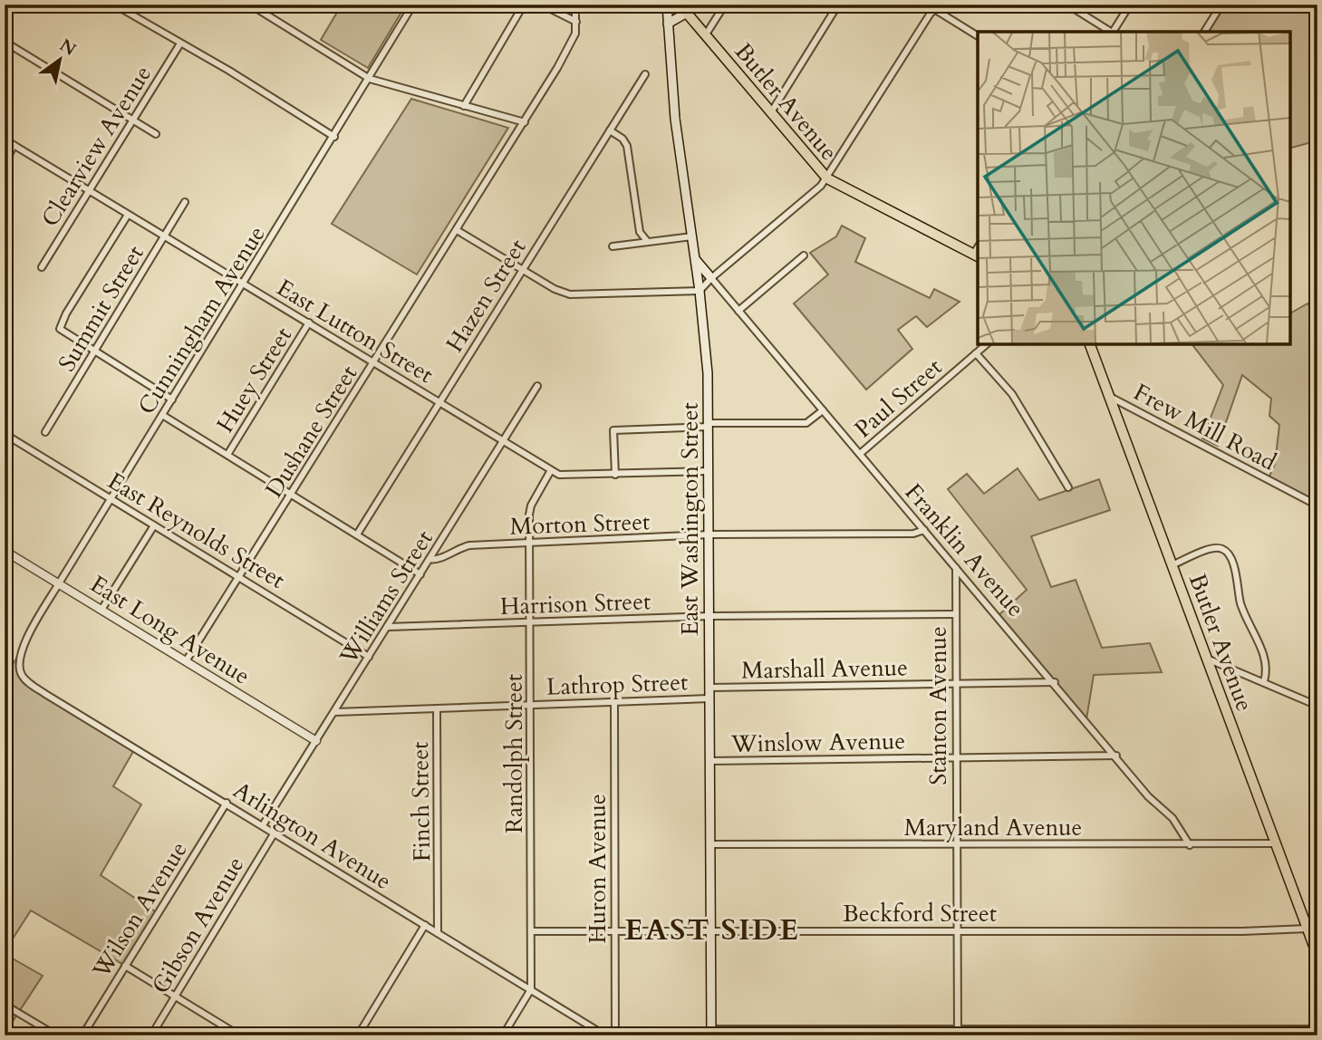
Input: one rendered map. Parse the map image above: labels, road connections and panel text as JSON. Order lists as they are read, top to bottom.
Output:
{
  "streets": {
    "main road": ["Butler Avenue", "East Washington Street"],
    "street": [
      "Clearview Avenue",
      "Hazen Street",
      "Summit Street",
      "Cunningham Avenue",
      "East Lutton Street",
      "Huey Street",
      "Paul Street",
      "Frew Mill Road",
      "Dushane Street",
      "Morton Street",
      "East Reynolds Street",
      "Franklin Avenue",
      "Williams Street",
      "Harrison Street",
      "East Long Avenue",
      "Marshall Avenue",
      "Lathrop Street",
      "Stanton Avenue",
      "Winslow Avenue",
      "Randolph Street",
      "Finch Street",
      "Maryland Avenue",
      "Arlington Avenue",
      "Huron Avenue",
      "Wilson Avenue",
      "Beckford Street",
      "Gibson Avenue"
    ]
  },
  "crossings": [
    ["Butler Avenue", "Frew Mill Road"],
    ["Butler Avenue", "Maryland Avenue"],
    ["Butler Avenue", "Beckford Street"],
    ["Clearview Avenue", "East Lutton Street"],
    ["Hazen Street", "East Lutton Street"],
    ["Summit Street", "East Lutton Street"],
    ["Cunningham Avenue", "East Lutton Street"],
    ["Cunningham Avenue", "East Reynolds Street"],
    ["Cunningham Avenue", "East Long Avenue"],
    ["Cunningham Avenue", "Arlington Avenue"],
    ["East Lutton Street", "Huey Street"],
    ["East Lutton Street", "Dushane Street"],
    ["East Lutton Street", "East Washington Street"],
    ["East Lutton Street", "Williams Street"],
    ["East Lutton Street", "Randolph Street"],
    ["Paul Street", "Franklin Avenue"],
    ["Dushane Street", "East Reynolds Street"],
    ["Dushane Street", "East Long Avenue"],
    ["East Washington Street", "Morton Street"],
    ["East Washington Street", "Harrison Street"],
    ["East Washington Street", "Marshall Avenue"],
    ["East Washington Street", "Lathrop Street"],
    ["East Washington Street", "Winslow Avenue"],
    ["East Washington Street", "Maryland Avenue"],
    ["East Washington Street", "Beckford Street"],
    ["Morton Street", "Franklin Avenue"],
    ["Morton Street", "Williams Street"],
    ["Morton Street", "Randolph Street"],
    ["East Reynolds Street", "Williams Street"],
    ["Franklin Avenue", "Marshall Avenue"],
    ["Franklin Avenue", "Stanton Avenue"],
    ["Franklin Avenue", "Winslow Avenue"],
    ["Franklin Avenue", "Maryland Avenue"],
    ["Williams Street", "Harrison Street"],
    ["Williams Street", "East Long Avenue"],
    ["Williams Street", "Lathrop Street"],
    ["Williams Street", "Arlington Avenue"],
    ["Harrison Street", "Stanton Avenue"],
    ["Harrison Street", "Randolph Street"],
    ["Marshall Avenue", "Stanton Avenue"],
    ["Lathrop Street", "Randolph Street"],
    ["Lathrop Street", "Finch Street"],
    ["Lathrop Street", "Huron Avenue"],
    ["Stanton Avenue", "Winslow Avenue"],
    ["Stanton Avenue", "Maryland Avenue"],
    ["Stanton Avenue", "Beckford Street"],
    ["Randolph Street", "Arlington Avenue"],
    ["Randolph Street", "Beckford Street"],
    ["Finch Street", "Arlington Avenue"],
    ["Arlington Avenue", "Wilson Avenue"],
    ["Arlington Avenue", "Gibson Avenue"],
    ["Huron Avenue", "Beckford Street"]
  ],
  "districts": ["EAST SIDE"],
  "north": "top right"
}
